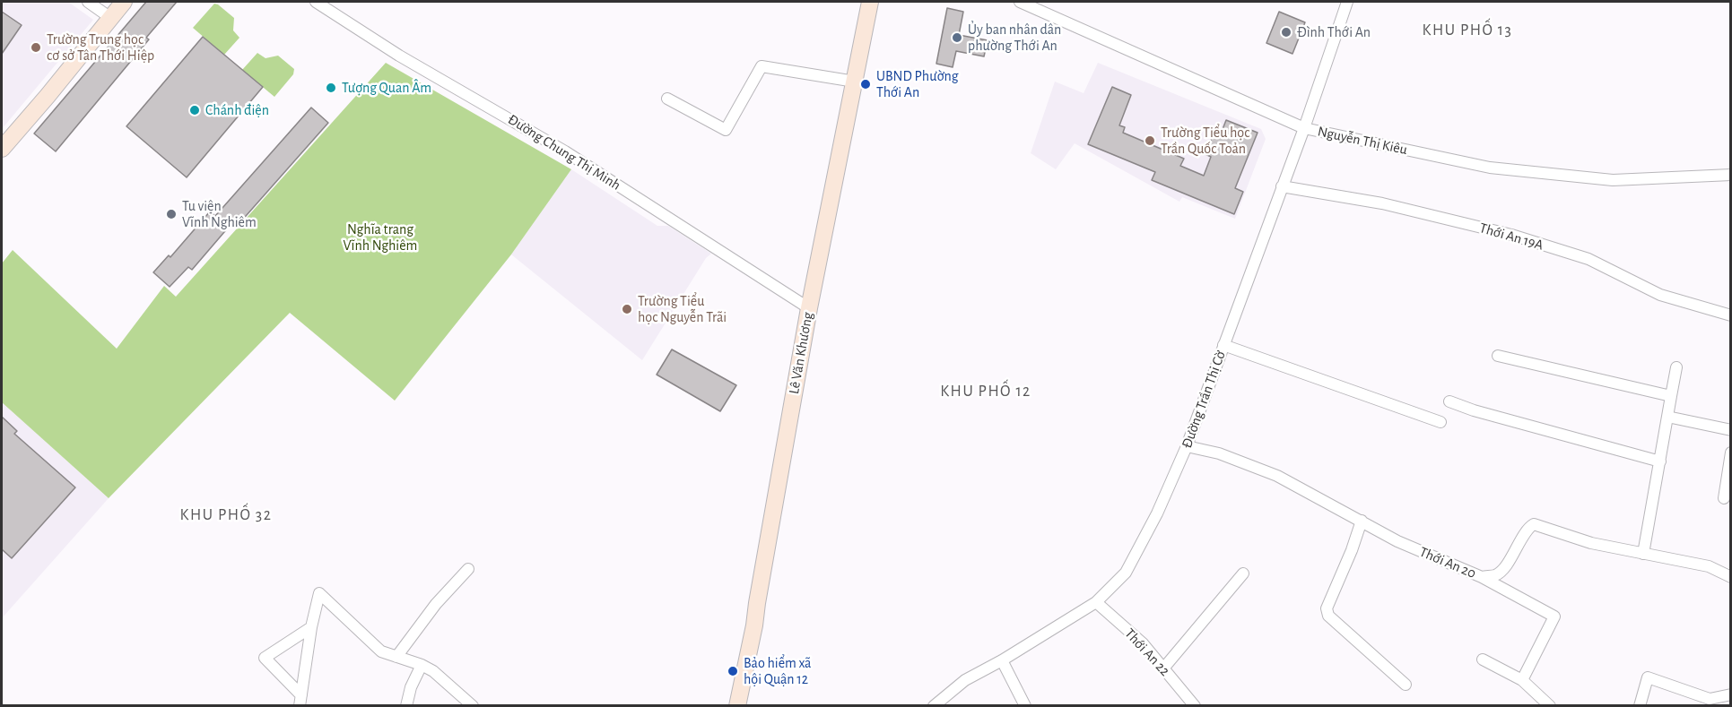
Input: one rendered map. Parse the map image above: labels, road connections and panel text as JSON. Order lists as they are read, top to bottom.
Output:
{
  "streets": {
    "main road": ["Lê Văn Khương"],
    "street": [
      "Nguyễn Thị Kiêu",
      "Đường Chung Thị Minh",
      "Thới An 19A",
      "Đường Trần Thị Cờ",
      "Thới An 20",
      "Thới An 22"
    ]
  },
  "crossings": [
    ["Nguyễn Thị Kiêu", "Đường Trần Thị Cờ"],
    ["Đường Chung Thị Minh", "Lê Văn Khương"],
    ["Thới An 19A", "Đường Trần Thị Cờ"],
    ["Đường Trần Thị Cờ", "Thới An 20"],
    ["Đường Trần Thị Cờ", "Thới An 22"]
  ],
  "districts": ["KHU PHỐ 13", "KHU PHỐ 12", "KHU PHỐ 32"],
  "parks": ["Nghĩa trang Vĩnh Nghiêm"],
  "places": [
    "Đình Thới An",
    "Ủy ban nhân dân phường Thới An",
    "Trường Trung học cơ sở Tân Thới Hiệp",
    "UBND Phường Thới An",
    "Tượng Quan Âm",
    "Chánh điện",
    "Trường Tiểu học Trần Quốc Toản",
    "Tu viện Vĩnh Nghiêm",
    "Trường Tiểu học Nguyễn Trãi",
    "Bảo hiểm xã hội Quận 12"
  ]
}
